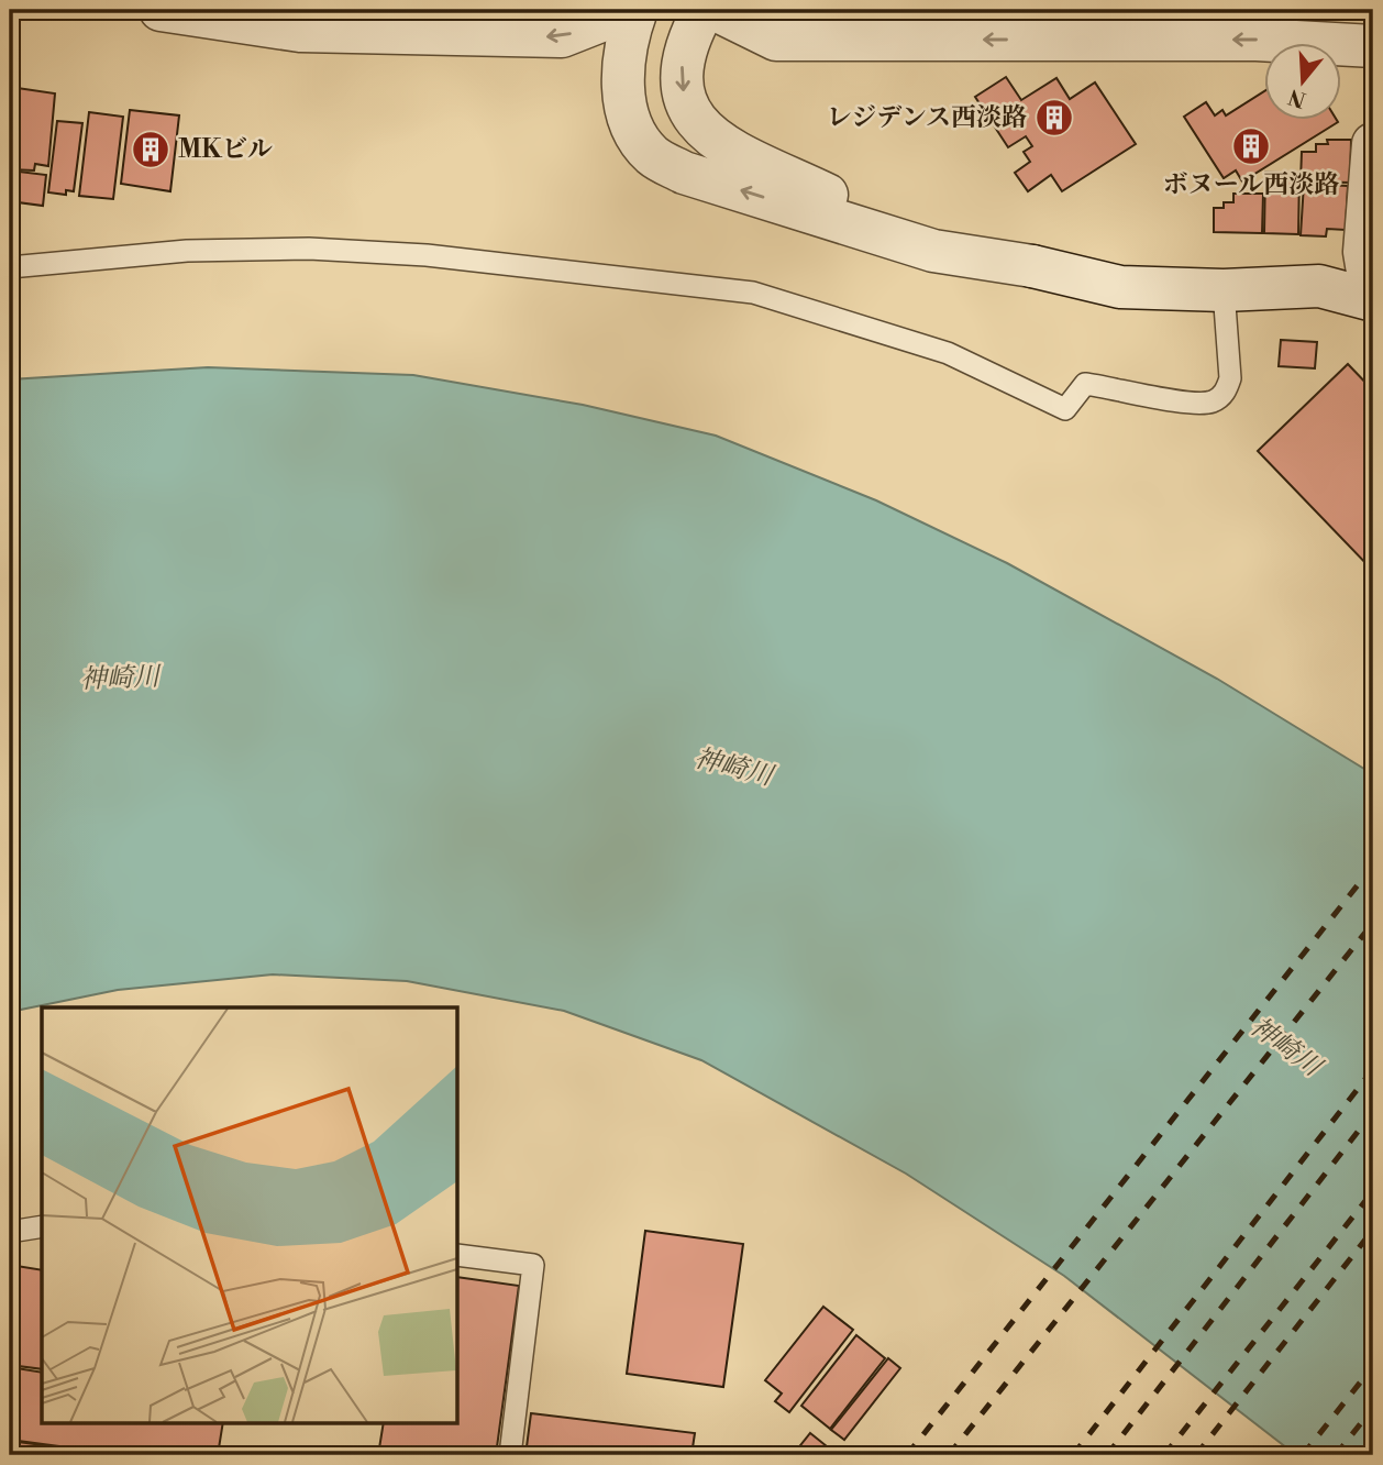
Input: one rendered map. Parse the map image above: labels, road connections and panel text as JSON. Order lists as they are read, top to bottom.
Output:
{
  "water": ["神崎川"],
  "places": {
    "building": ["レジデンス西淡路", "ボヌール西淡路", "MKビル"]
  },
  "north": "bottom"
}
